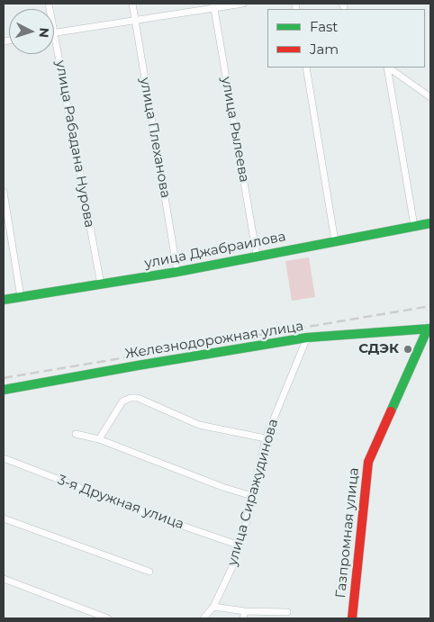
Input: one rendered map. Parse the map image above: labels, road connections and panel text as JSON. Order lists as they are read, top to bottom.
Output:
{
  "streets": {
    "street": [
      "улица Рылеева",
      "улица Плеханова",
      "улица Рабадана Нурова",
      "улица Джабраилова",
      "Железнодорожная улица",
      "улица Сиражудинова",
      "3-я Дружная улица",
      "Газпромная улица"
    ]
  },
  "crossings": [
    ["улица Рылеева", "улица Джабраилова"],
    ["улица Плеханова", "улица Джабраилова"],
    ["улица Рабадана Нурова", "улица Джабраилова"],
    ["Железнодорожная улица", "улица Сиражудинова"],
    ["Железнодорожная улица", "Газпромная улица"],
    ["улица Сиражудинова", "3-я Дружная улица"]
  ],
  "places": ["СДЭК"],
  "legend": ["Fast", "Jam"],
  "north": "right"
}
